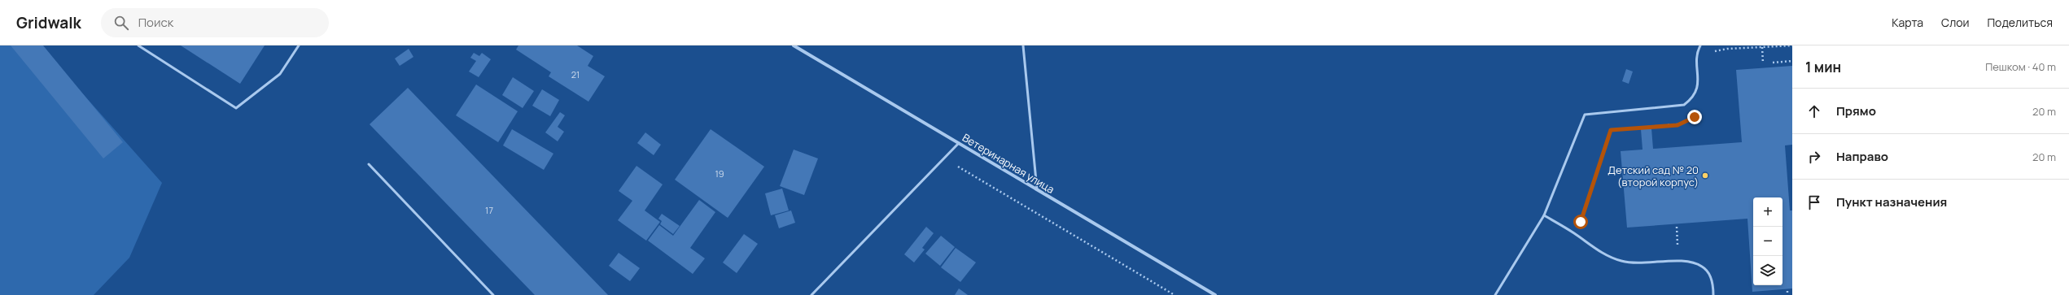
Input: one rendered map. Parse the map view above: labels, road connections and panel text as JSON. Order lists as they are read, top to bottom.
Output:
{
  "streets": {
    "street": ["Ветеринарная улица"]
  },
  "places": ["Детский сад № 20 (второй корпус)"],
  "house_numbers": ["21", "19", "17"],
  "page": {
    "header": "Gridwalk",
    "search": "Поиск",
    "nav": ["Карта", "Слои", "Поделиться"],
    "heading": ["1 мин", "Пешком · 40 m"],
    "list": [
      ["Прямо", "20 m"],
      ["Направо", "20 m"],
      "Пункт назначения"
    ],
    "map_buttons": ["+", "−"]
  }
}
